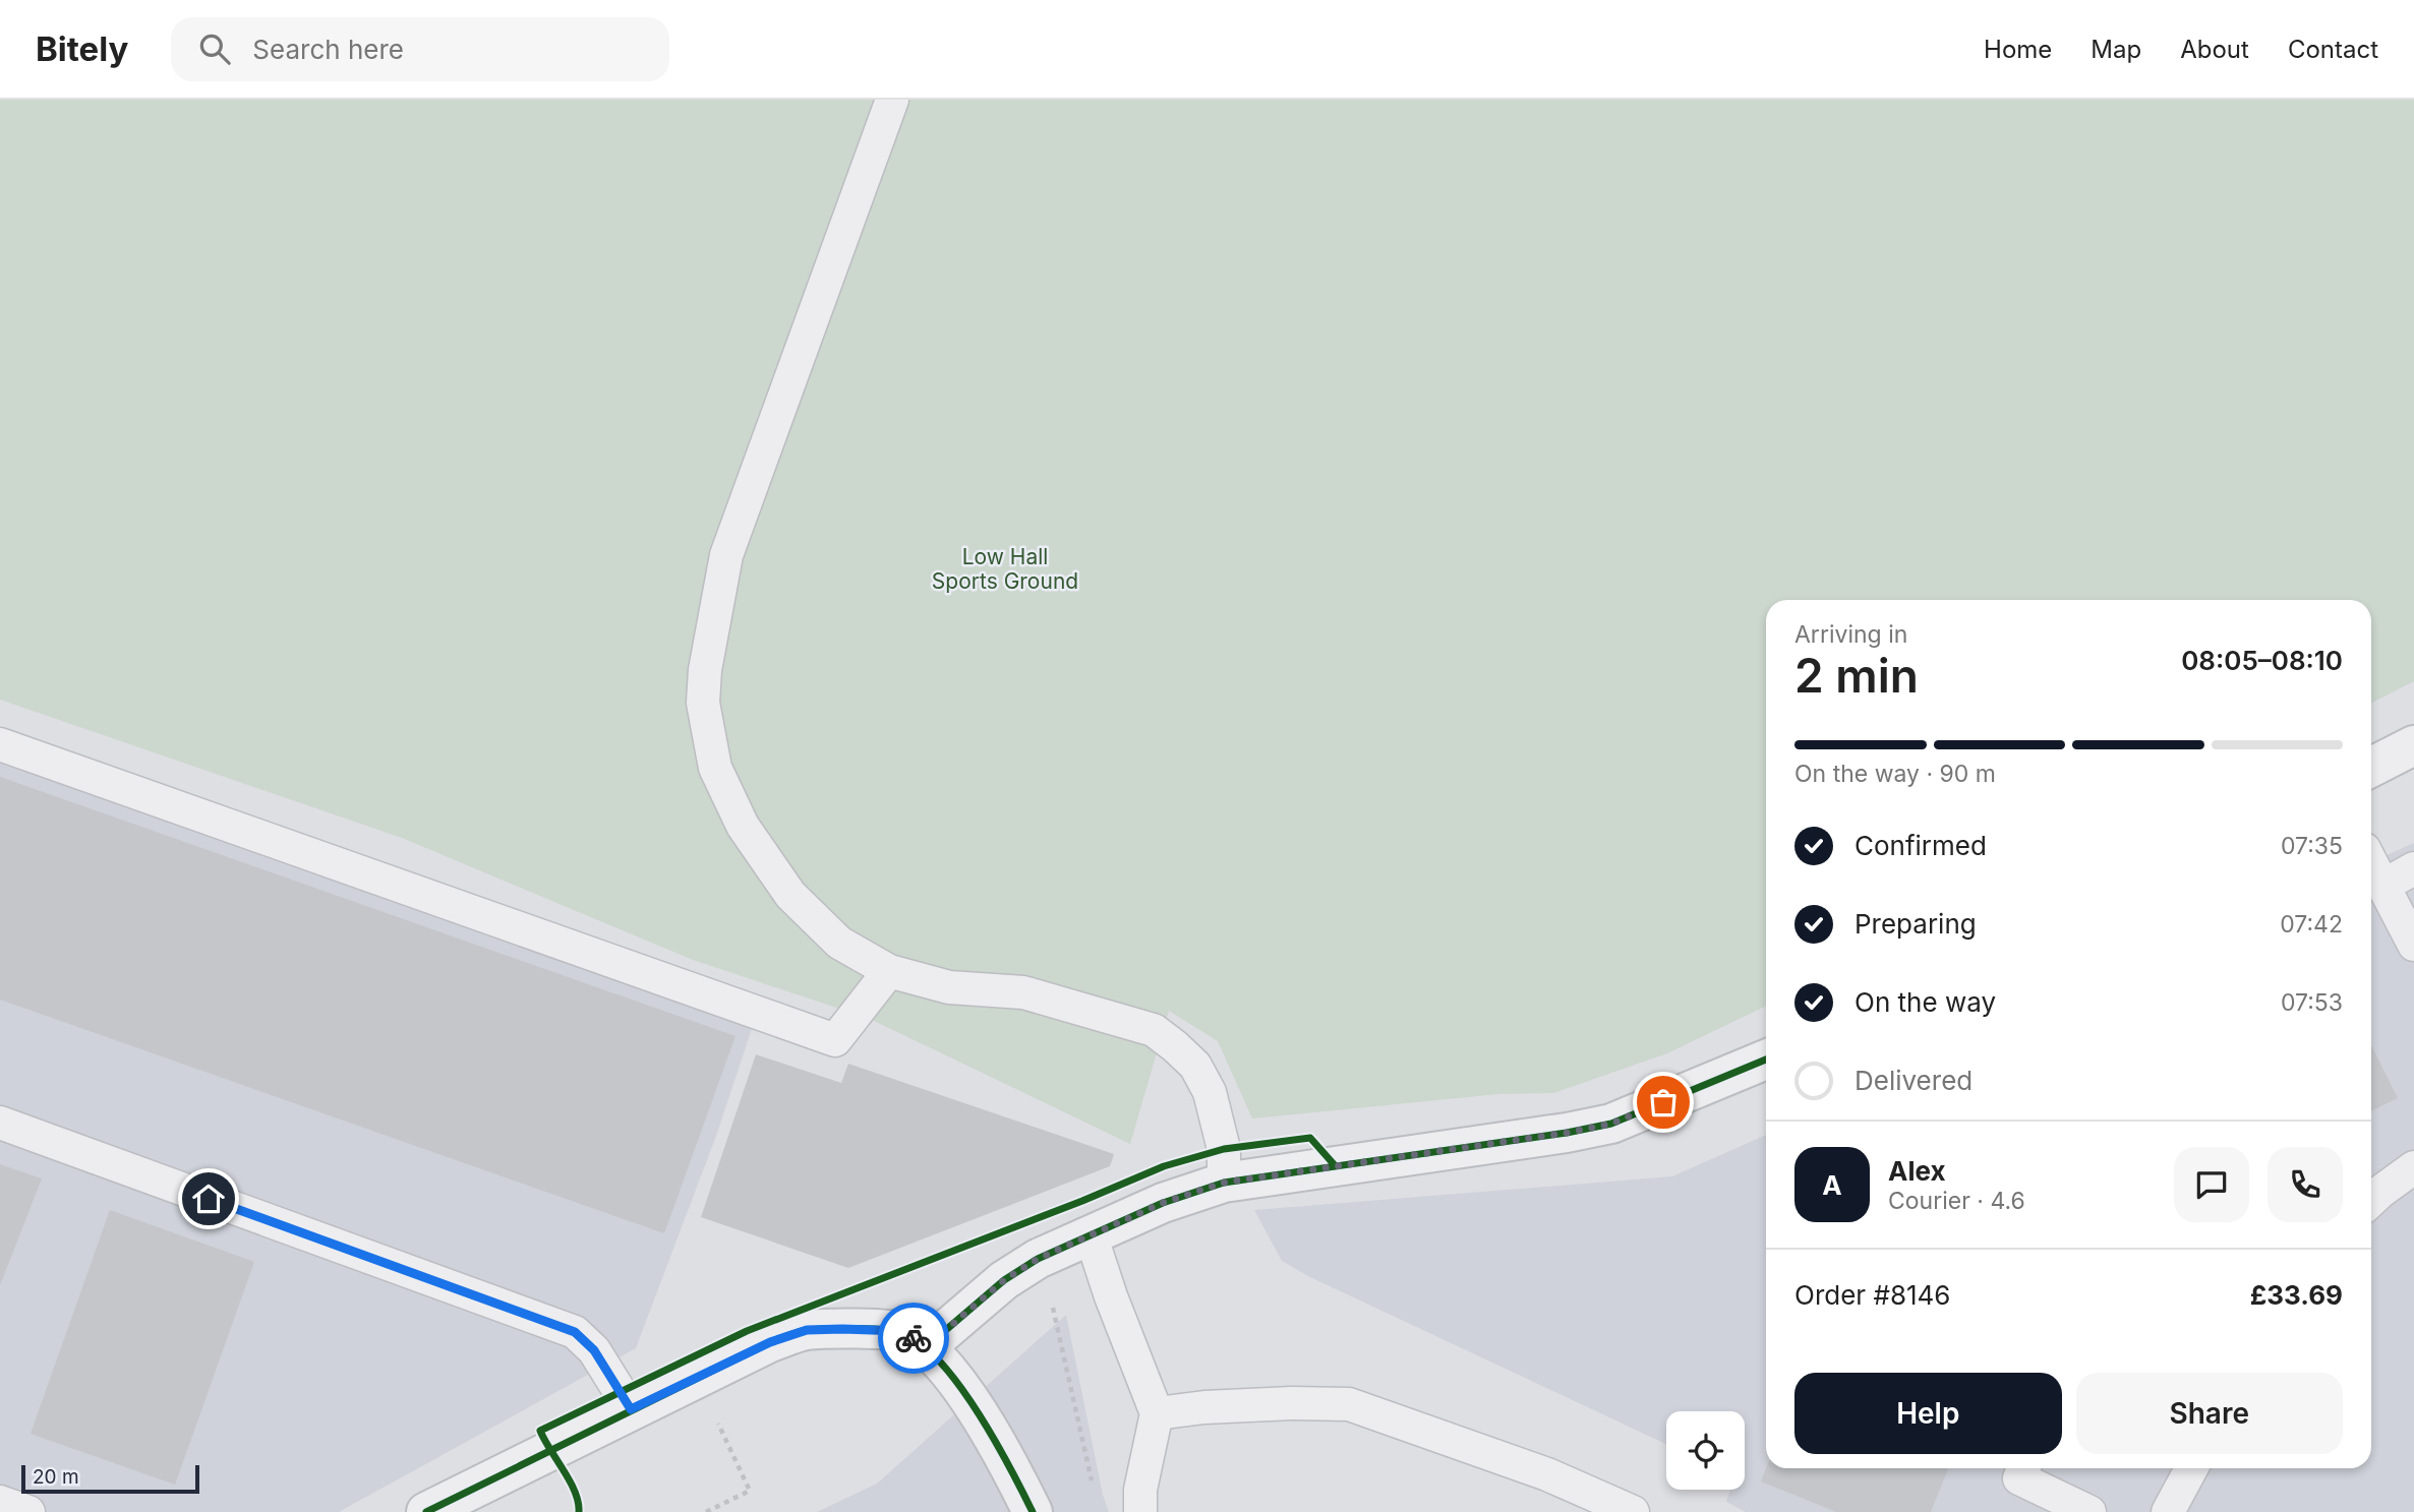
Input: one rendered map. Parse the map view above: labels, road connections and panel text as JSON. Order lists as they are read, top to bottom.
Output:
{
  "parks": ["Low Hall Sports Ground"],
  "scale_bar": "20 m",
  "page": {
    "header": "Bitely",
    "search": "Search here",
    "nav": [
      "Home",
      "Map",
      "About",
      "Contact"
    ],
    "heading": ["2 min", "Arriving in", "08:05–08:10"],
    "panel": [
      "Alex",
      "Courier · 4.6",
      "Order #8146",
      "£33.69"
    ],
    "bar": "On the way · 90 m",
    "list": [
      ["Confirmed", "07:35"],
      ["Preparing", "07:42"],
      ["On the way", "07:53"],
      "Delivered"
    ],
    "round": "A",
    "buttons": ["Help", "Share"],
    "scale": "20 m"
  }
}
